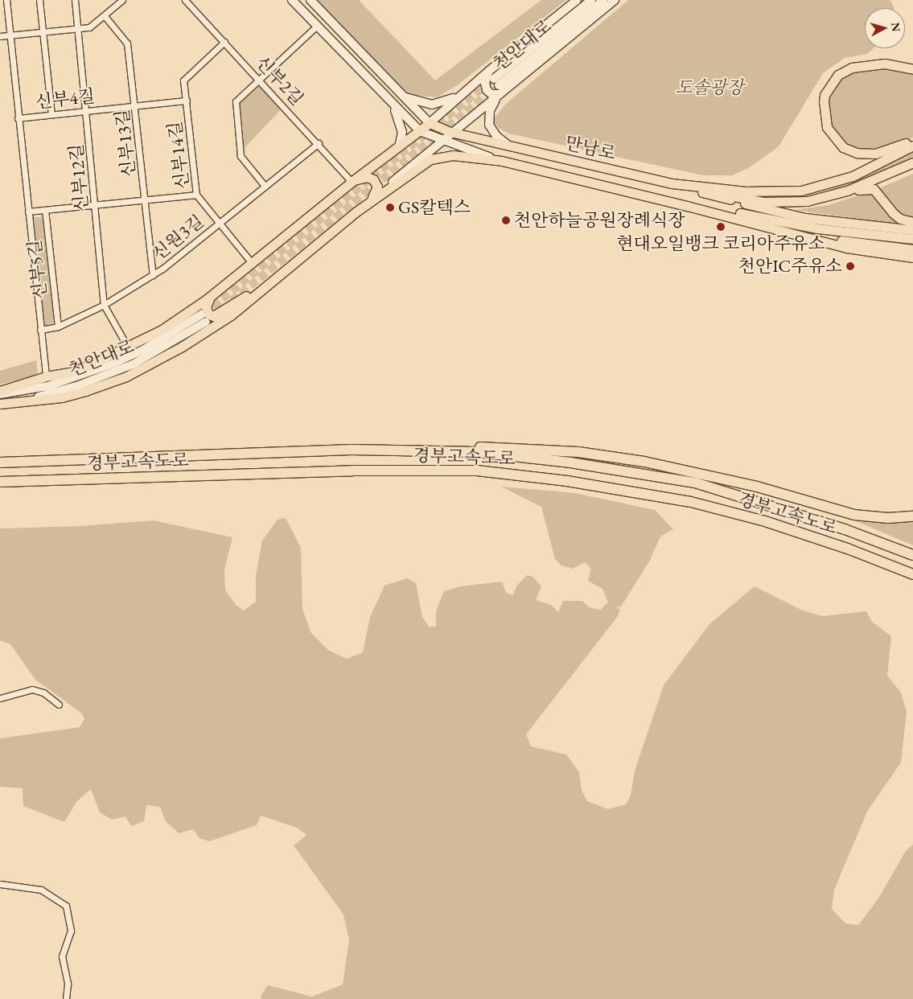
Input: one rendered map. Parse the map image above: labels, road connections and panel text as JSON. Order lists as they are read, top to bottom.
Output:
{
  "streets": {
    "highway": ["경부고속도로"],
    "main road": ["천안대로", "만남로"],
    "street": [
      "신부2길",
      "신부4길",
      "신부13길",
      "신부14길",
      "신부12길",
      "신원3길",
      "신부5길"
    ]
  },
  "crossings": [
    ["신부2길", "신부14길"],
    ["신부2길", "신원3길"],
    ["신부4길", "신부13길"],
    ["신부4길", "신부14길"],
    ["신부4길", "신부12길"],
    ["신부13길", "신원3길"],
    ["신부14길", "신원3길"],
    ["신부12길", "신원3길"],
    ["신원3길", "신부5길"]
  ],
  "parks": ["도솔광장"],
  "places": [
    "GS칼텍스",
    "천안하늘공원장례식장",
    "현대오일뱅크 코리아주유소",
    "천안IC주유소"
  ],
  "north": "right"
}
